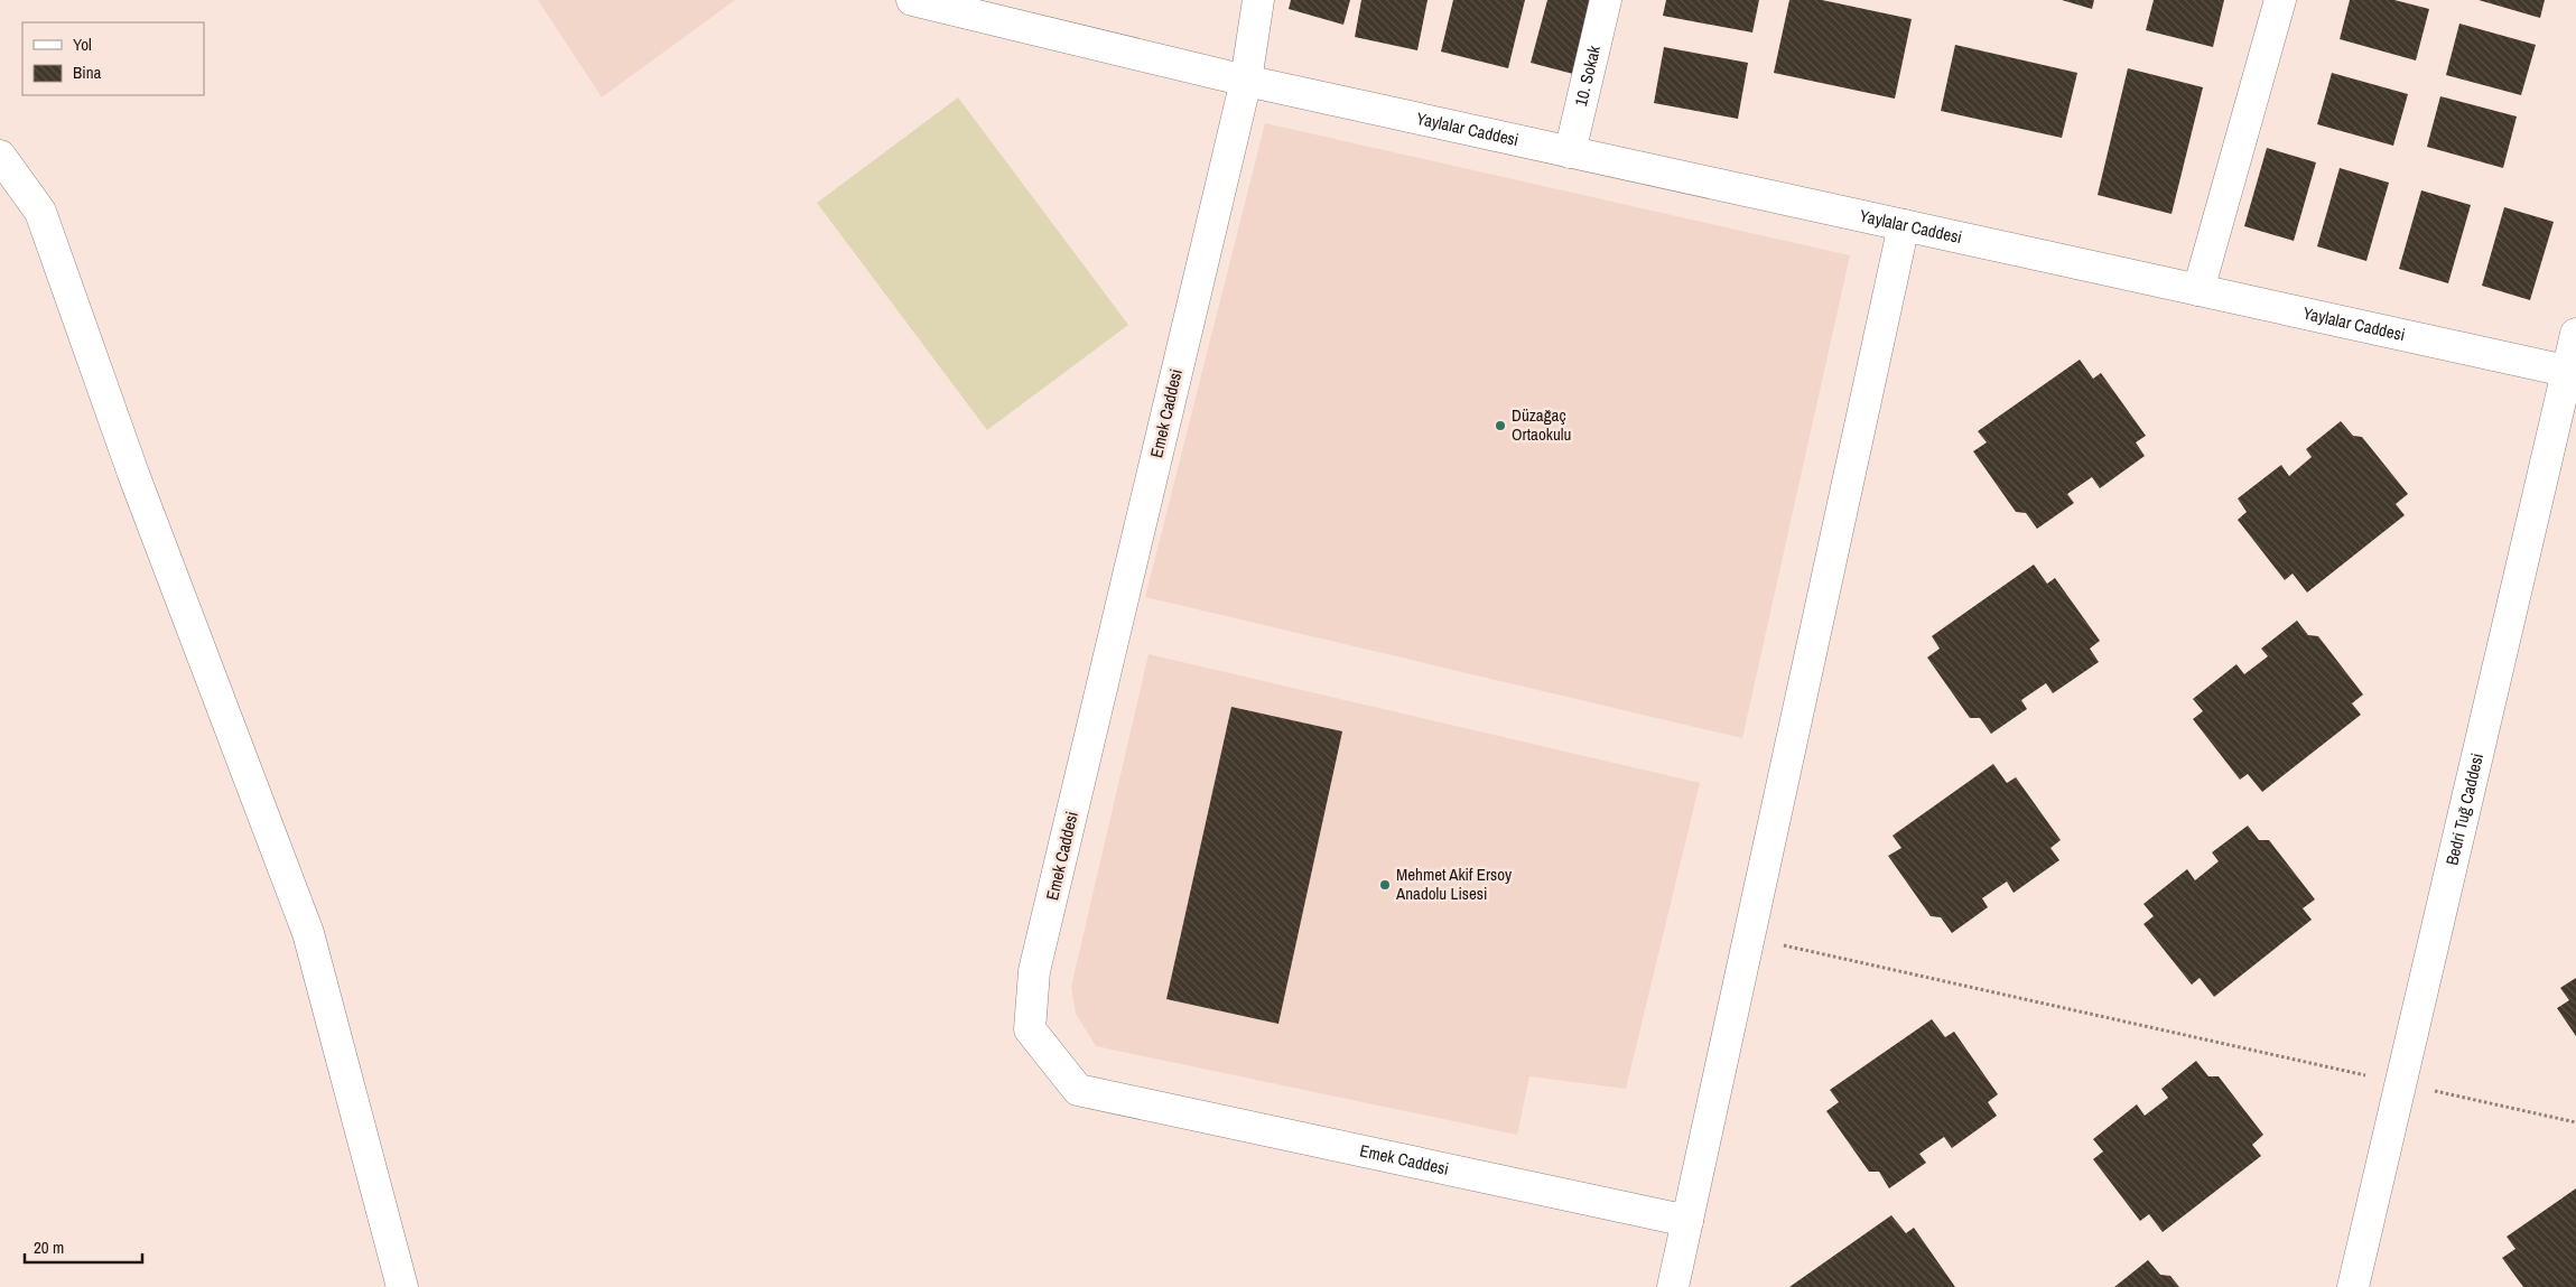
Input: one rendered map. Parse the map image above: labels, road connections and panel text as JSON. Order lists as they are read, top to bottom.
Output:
{
  "streets": {
    "street": [
      "10. Sokak",
      "Yaylalar Caddesi",
      "Emek Caddesi",
      "Bedri Tuğ Caddesi"
    ]
  },
  "crossings": [
    ["10. Sokak", "Yaylalar Caddesi"],
    ["Yaylalar Caddesi", "Emek Caddesi"],
    ["Yaylalar Caddesi", "Bedri Tuğ Caddesi"]
  ],
  "places": ["Düzağaç Ortaokulu", "Mehmet Akif Ersoy Anadolu Lisesi"],
  "legend": ["Yol", "Bina"],
  "scale_bar": "20 m"
}
